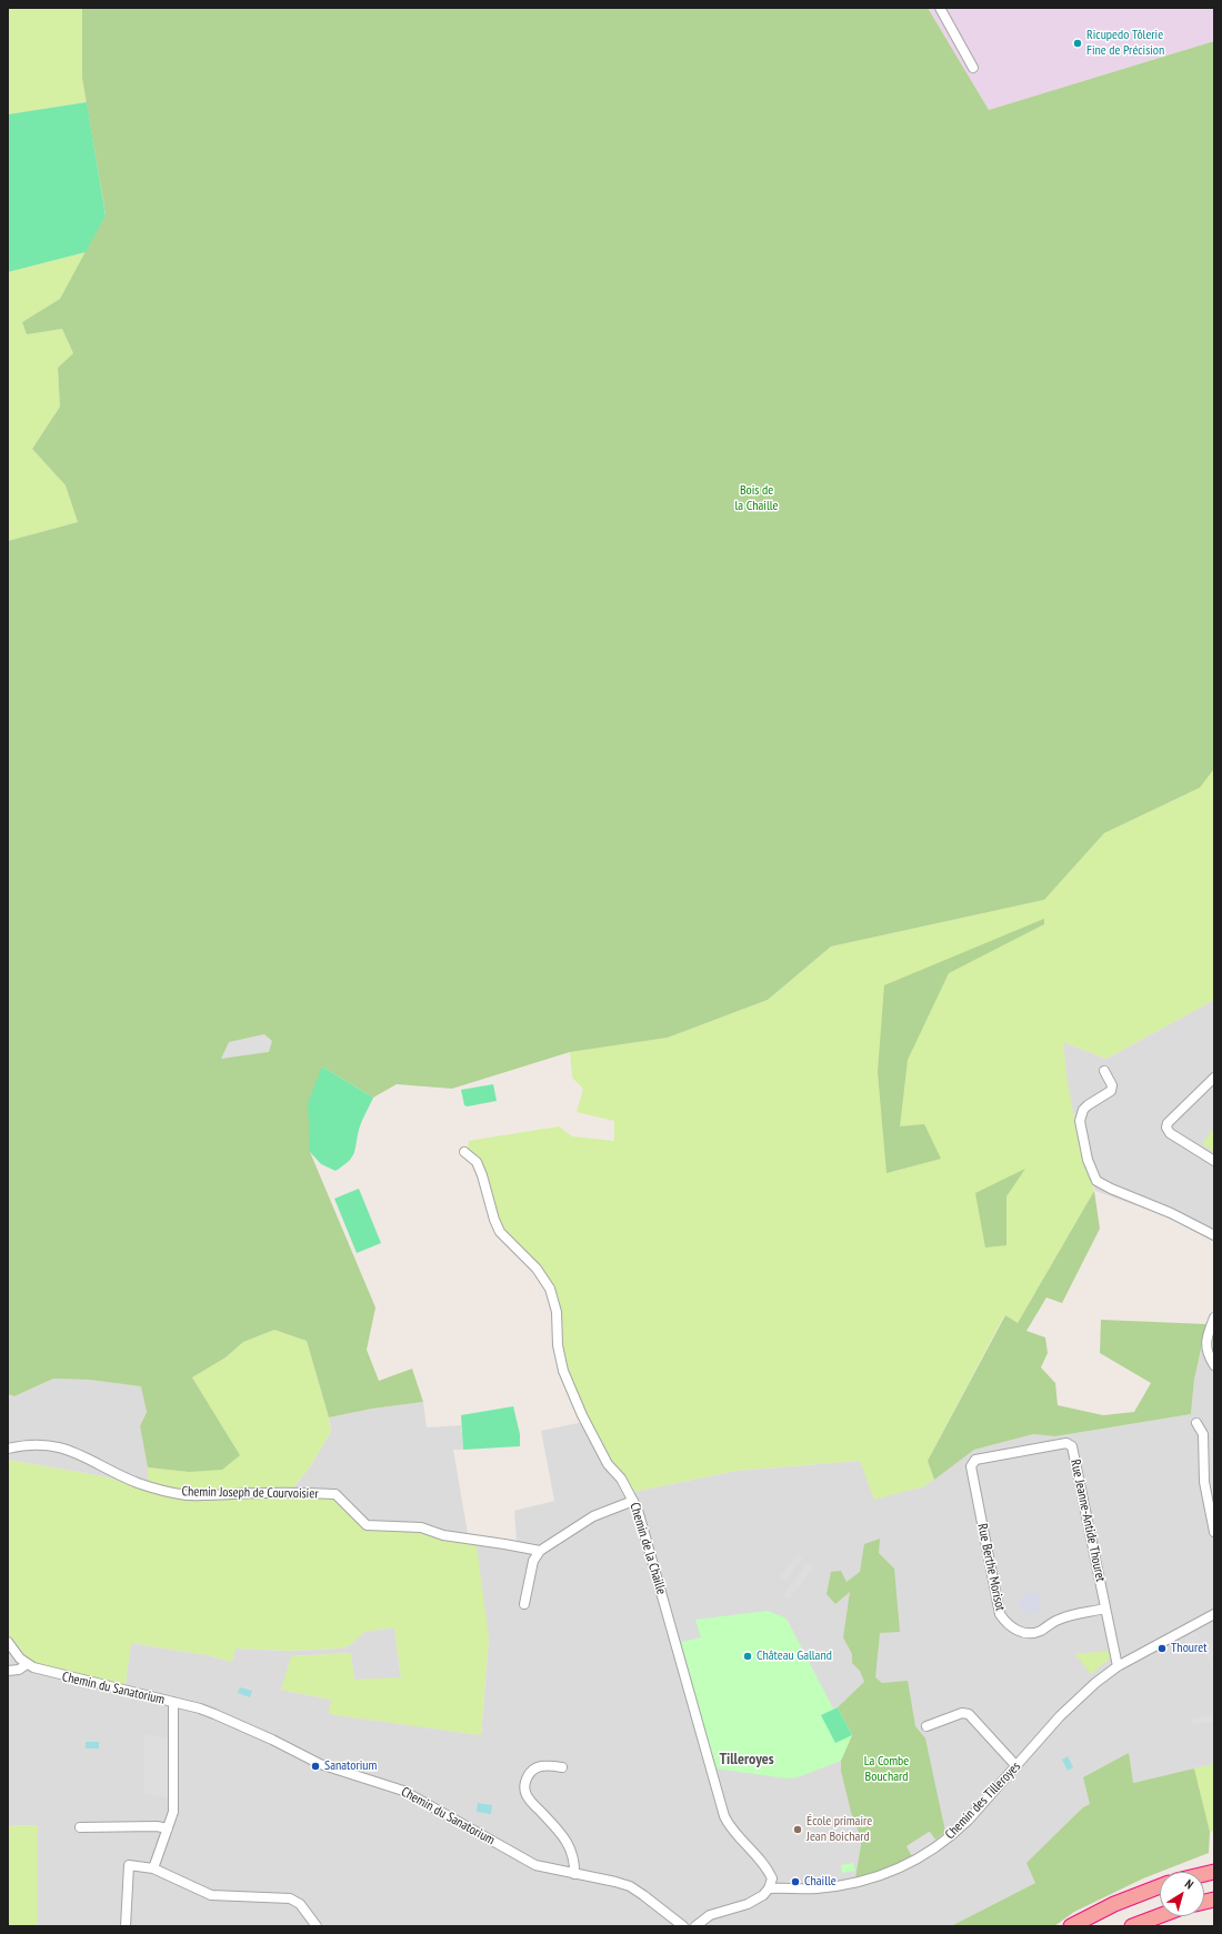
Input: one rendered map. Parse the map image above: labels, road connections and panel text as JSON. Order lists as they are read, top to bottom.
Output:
{
  "streets": {
    "street": [
      "Chemin Joseph de Courvoisier",
      "Rue Jeanne-Antide Thouret",
      "Chemin de la Chaille",
      "Rue Berthe Morisot",
      "Chemin du Sanatorium",
      "Chemin des Tilleroyes"
    ]
  },
  "crossings": [
    ["Rue Jeanne-Antide Thouret", "Rue Berthe Morisot"],
    ["Rue Jeanne-Antide Thouret", "Chemin des Tilleroyes"],
    ["Chemin de la Chaille", "Chemin des Tilleroyes"]
  ],
  "districts": ["Tilleroyes"],
  "parks": ["Bois de la Chaille", "La Combe Bouchard"],
  "places": [
    "Ricupedo Tôlerie Fine de Précision",
    "Thouret",
    "Château Galland",
    "Sanatorium",
    "École primaire Jean Boichard",
    "Chaille"
  ],
  "north": "top right"
}
